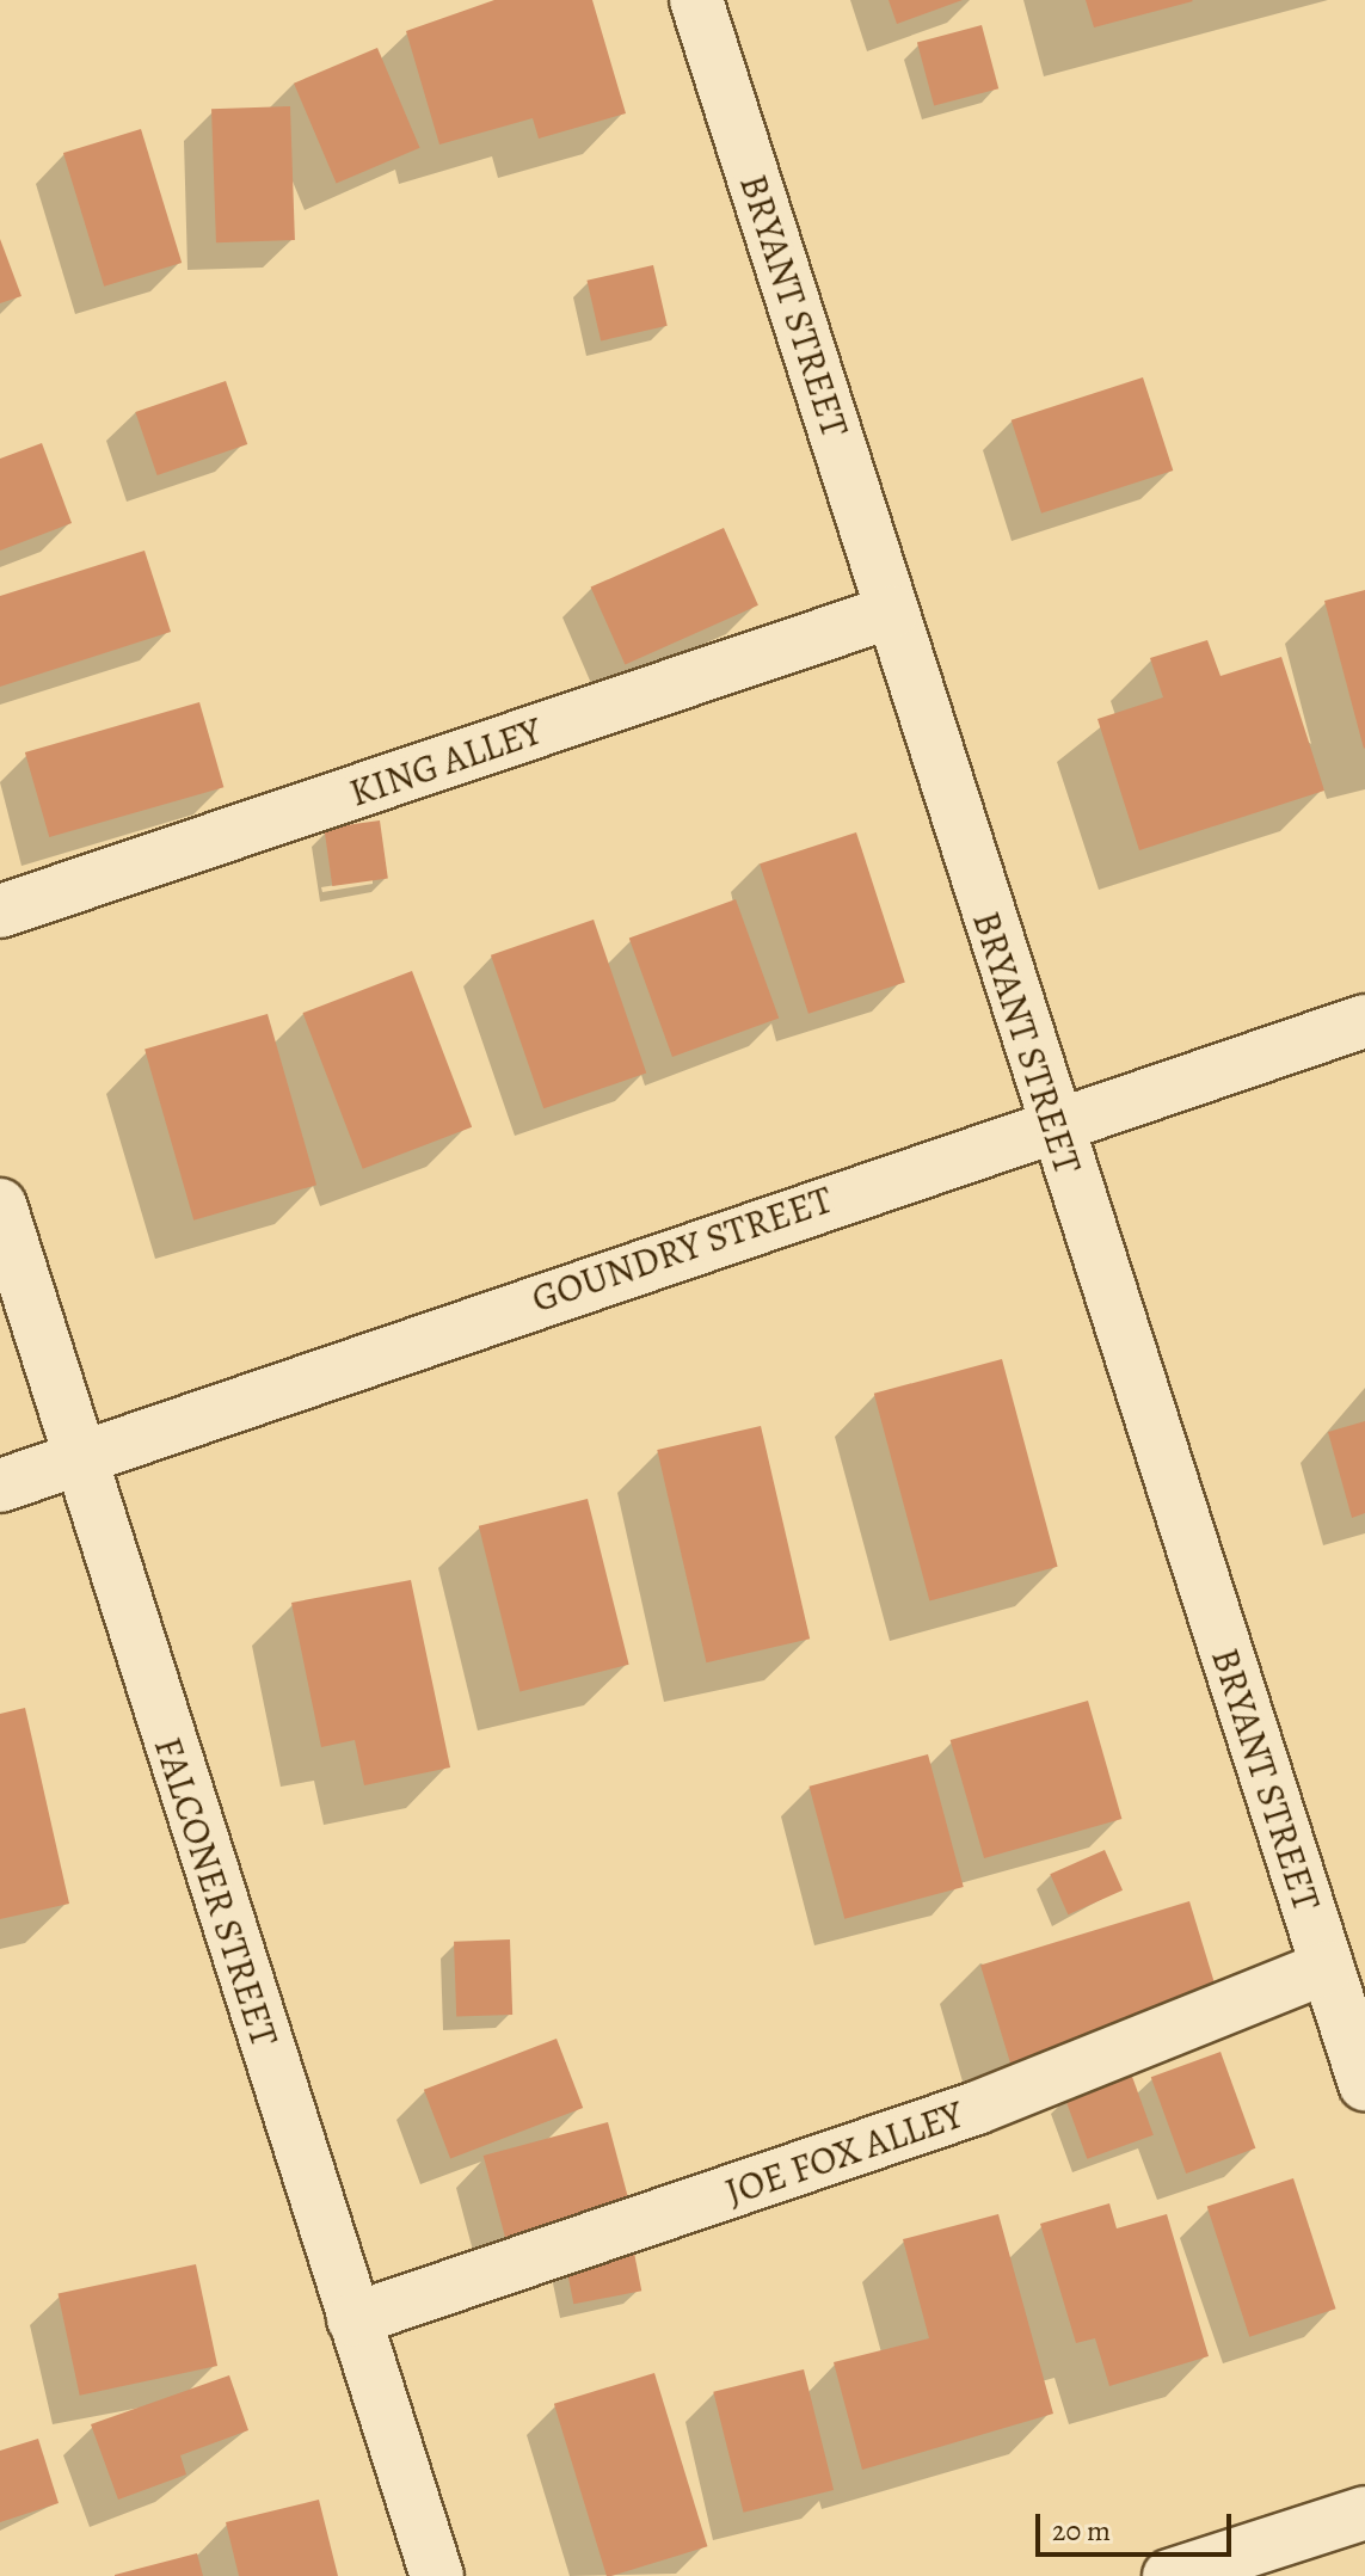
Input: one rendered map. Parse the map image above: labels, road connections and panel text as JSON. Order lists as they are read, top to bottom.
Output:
{
  "streets": {
    "street": [
      "BRYANT STREET",
      "KING ALLEY",
      "GOUNDRY STREET",
      "FALCONER STREET",
      "JOE FOX ALLEY"
    ]
  },
  "crossings": [
    ["BRYANT STREET", "KING ALLEY"],
    ["BRYANT STREET", "GOUNDRY STREET"],
    ["BRYANT STREET", "JOE FOX ALLEY"],
    ["GOUNDRY STREET", "FALCONER STREET"],
    ["FALCONER STREET", "JOE FOX ALLEY"]
  ],
  "scale_bar": "20 m"
}
